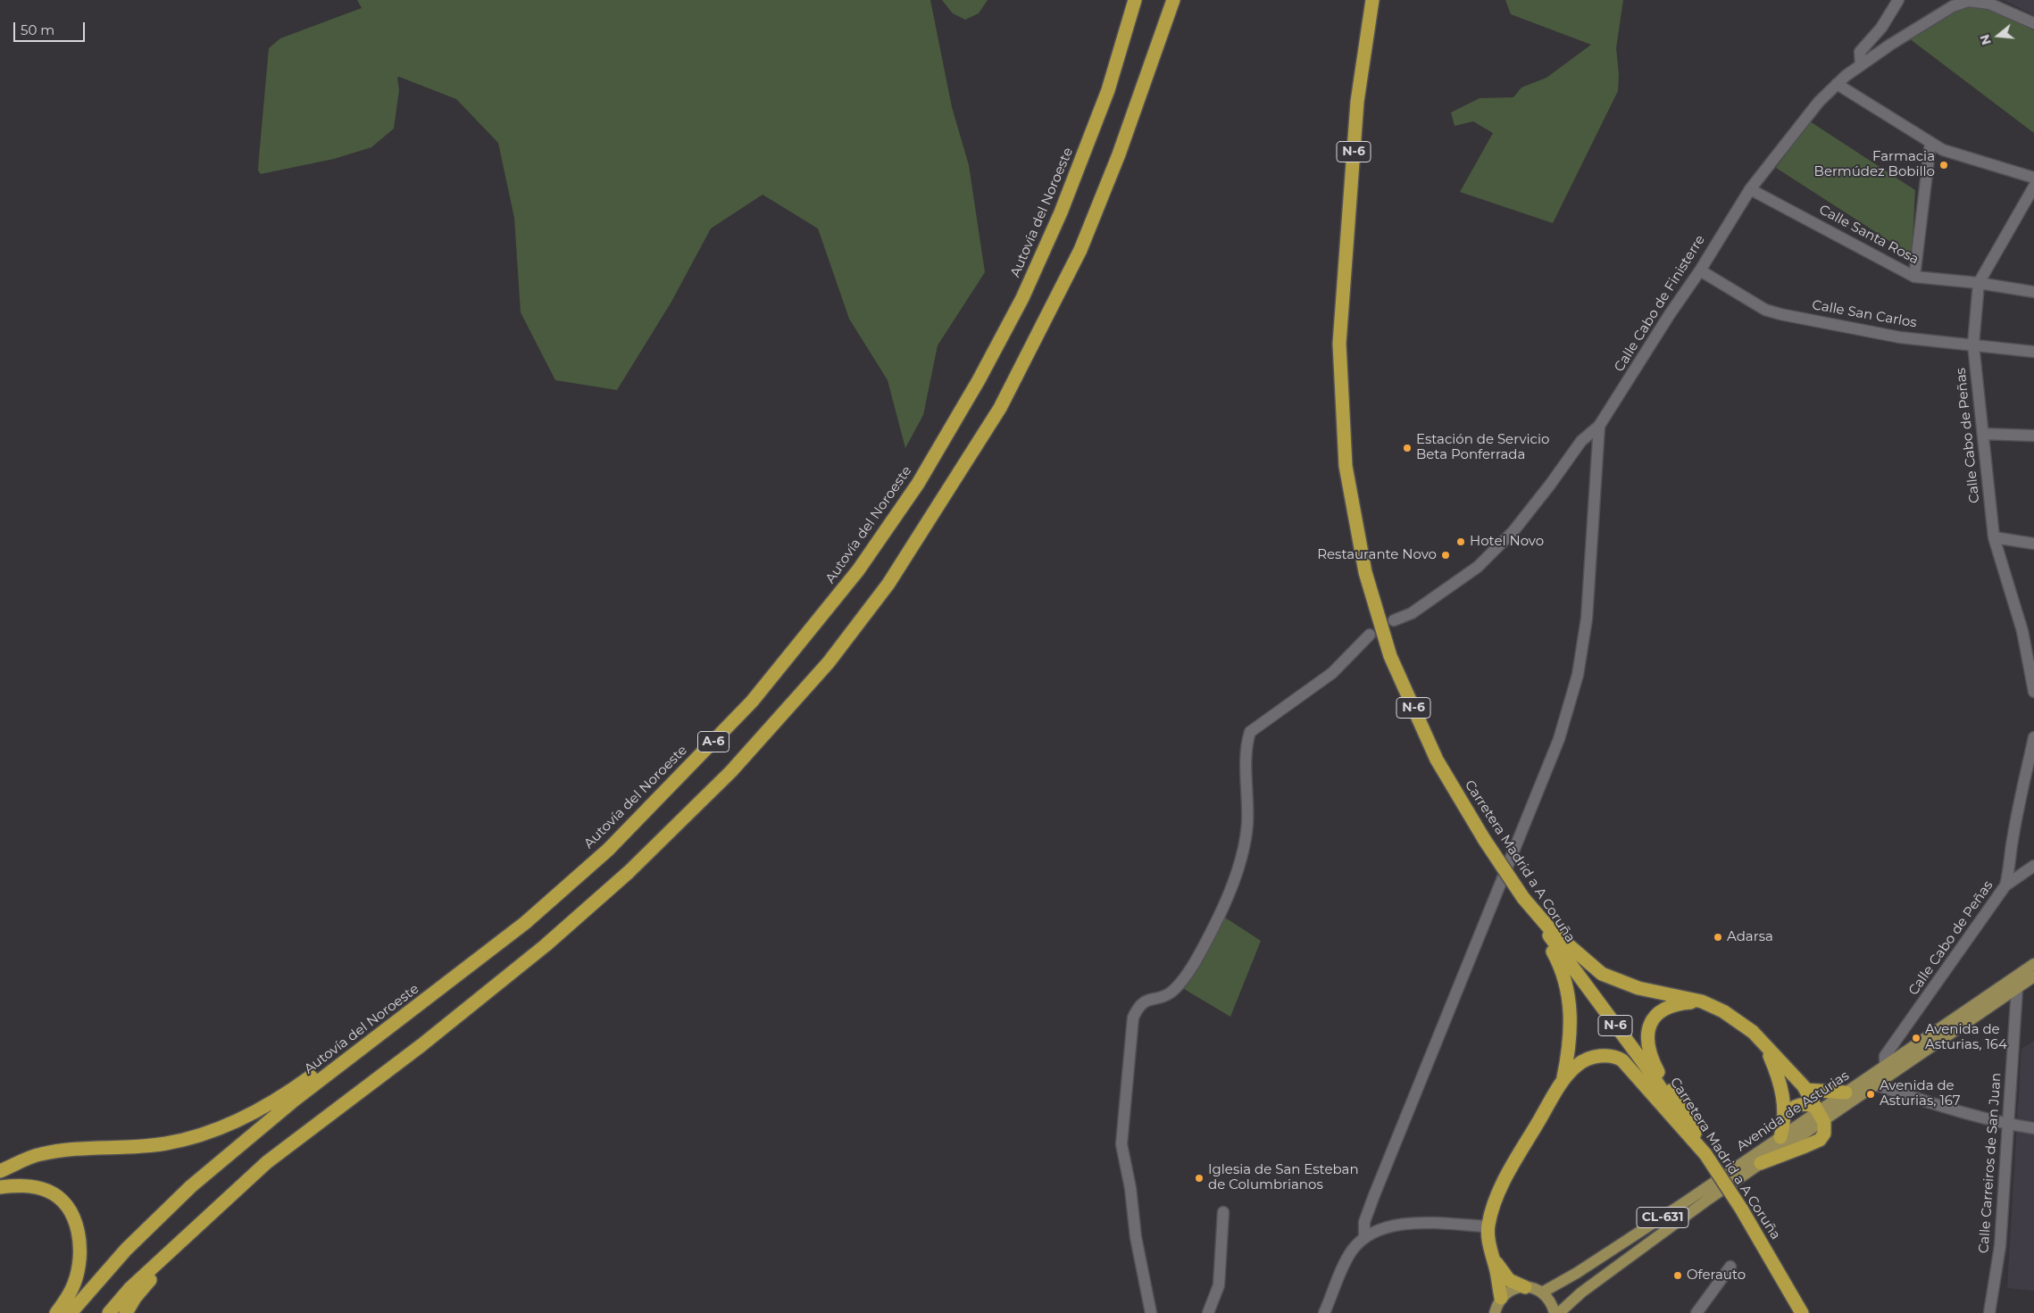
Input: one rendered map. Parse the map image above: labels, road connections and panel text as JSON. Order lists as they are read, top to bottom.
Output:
{
  "streets": {
    "highway": [
      "N-6",
      "Autovía del Noroeste",
      "A-6",
      "Carretera Madrid a A Coruña"
    ],
    "main road": ["Avenida de Asturias", "CL-631"],
    "street": [
      "Calle Santa Rosa",
      "Calle Cabo de Finisterre",
      "Calle San Carlos",
      "Calle Cabo de Peñas",
      "Calle Carreiros de San Juan"
    ]
  },
  "crossings": [
    ["Calle Santa Rosa", "Calle Cabo de Finisterre"],
    ["Calle Santa Rosa", "Calle Cabo de Peñas"],
    ["Calle Cabo de Finisterre", "Calle San Carlos"],
    ["Calle San Carlos", "Calle Cabo de Peñas"],
    ["Calle Cabo de Peñas", "Avenida de Asturias"],
    ["Avenida de Asturias", "Calle Carreiros de San Juan"]
  ],
  "places": [
    "Farmacia Bermúdez Bobillo",
    "Estación de Servicio Beta Ponferrada",
    "Hotel Novo",
    "Restaurante Novo",
    "Adarsa",
    "Avenida de Asturias, 164",
    "Avenida de Asturias, 167",
    "Iglesia de San Esteban de Columbrianos",
    "Oferauto"
  ],
  "scale_bar": "50 m",
  "north": "left"
}
